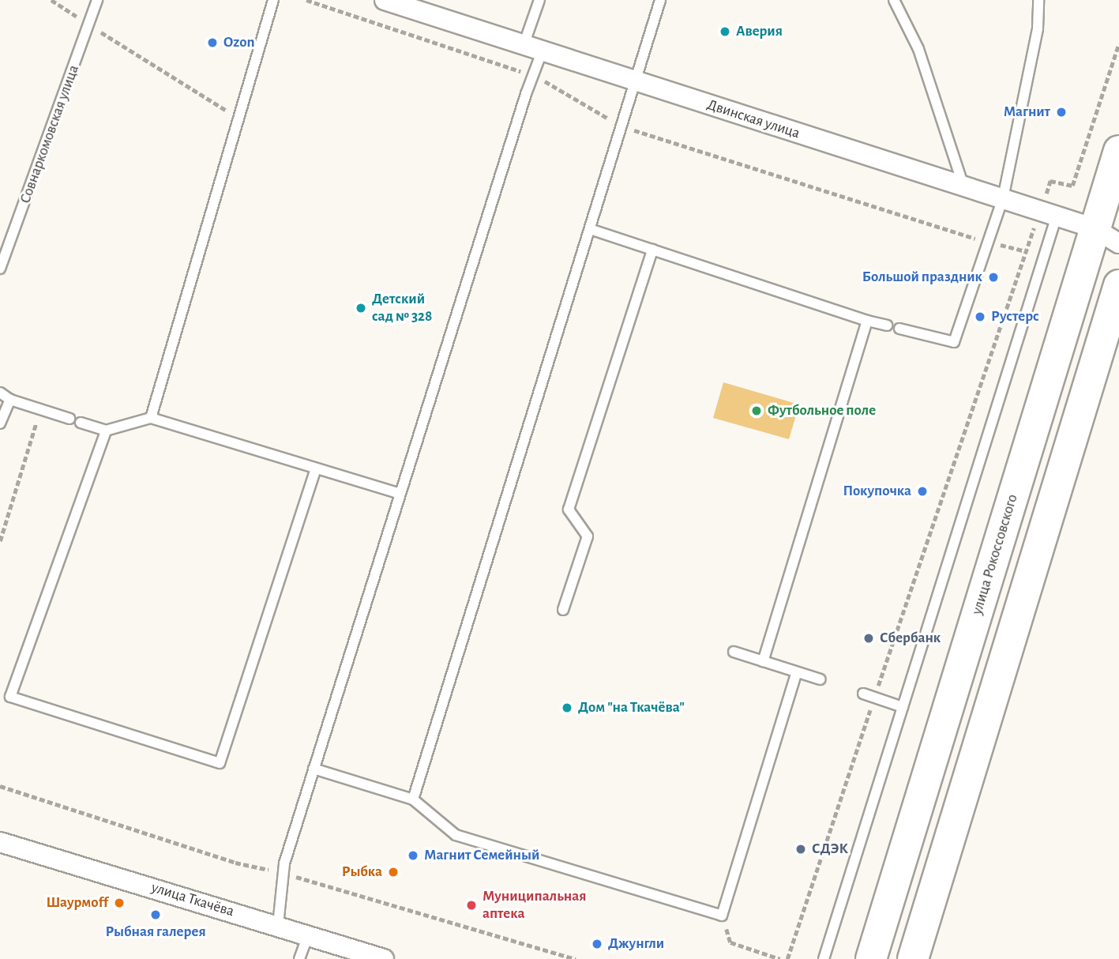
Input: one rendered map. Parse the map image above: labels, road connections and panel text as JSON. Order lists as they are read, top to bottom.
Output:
{
  "streets": {
    "highway": ["улица Рокоссовского"],
    "street": ["Двинская улица", "улица Ткачёва"],
    "lane": ["Совнаркомовская улица"]
  },
  "crossings": [
    ["Двинская улица", "улица Рокоссовского"]
  ],
  "places": [
    "Аверия",
    "Ozon",
    "Магнит",
    "Большой праздник",
    "Детский сад № 328",
    "Рустерс",
    "Футбольное поле",
    "Покупочка",
    "Сбербанк",
    "Дом \"на Ткачёва\"",
    "СДЭК",
    "Магнит Семейный",
    "Рыбка",
    "Шаурмоff",
    "Муниципальная аптека",
    "Рыбная галерея",
    "Джунгли"
  ]
}
